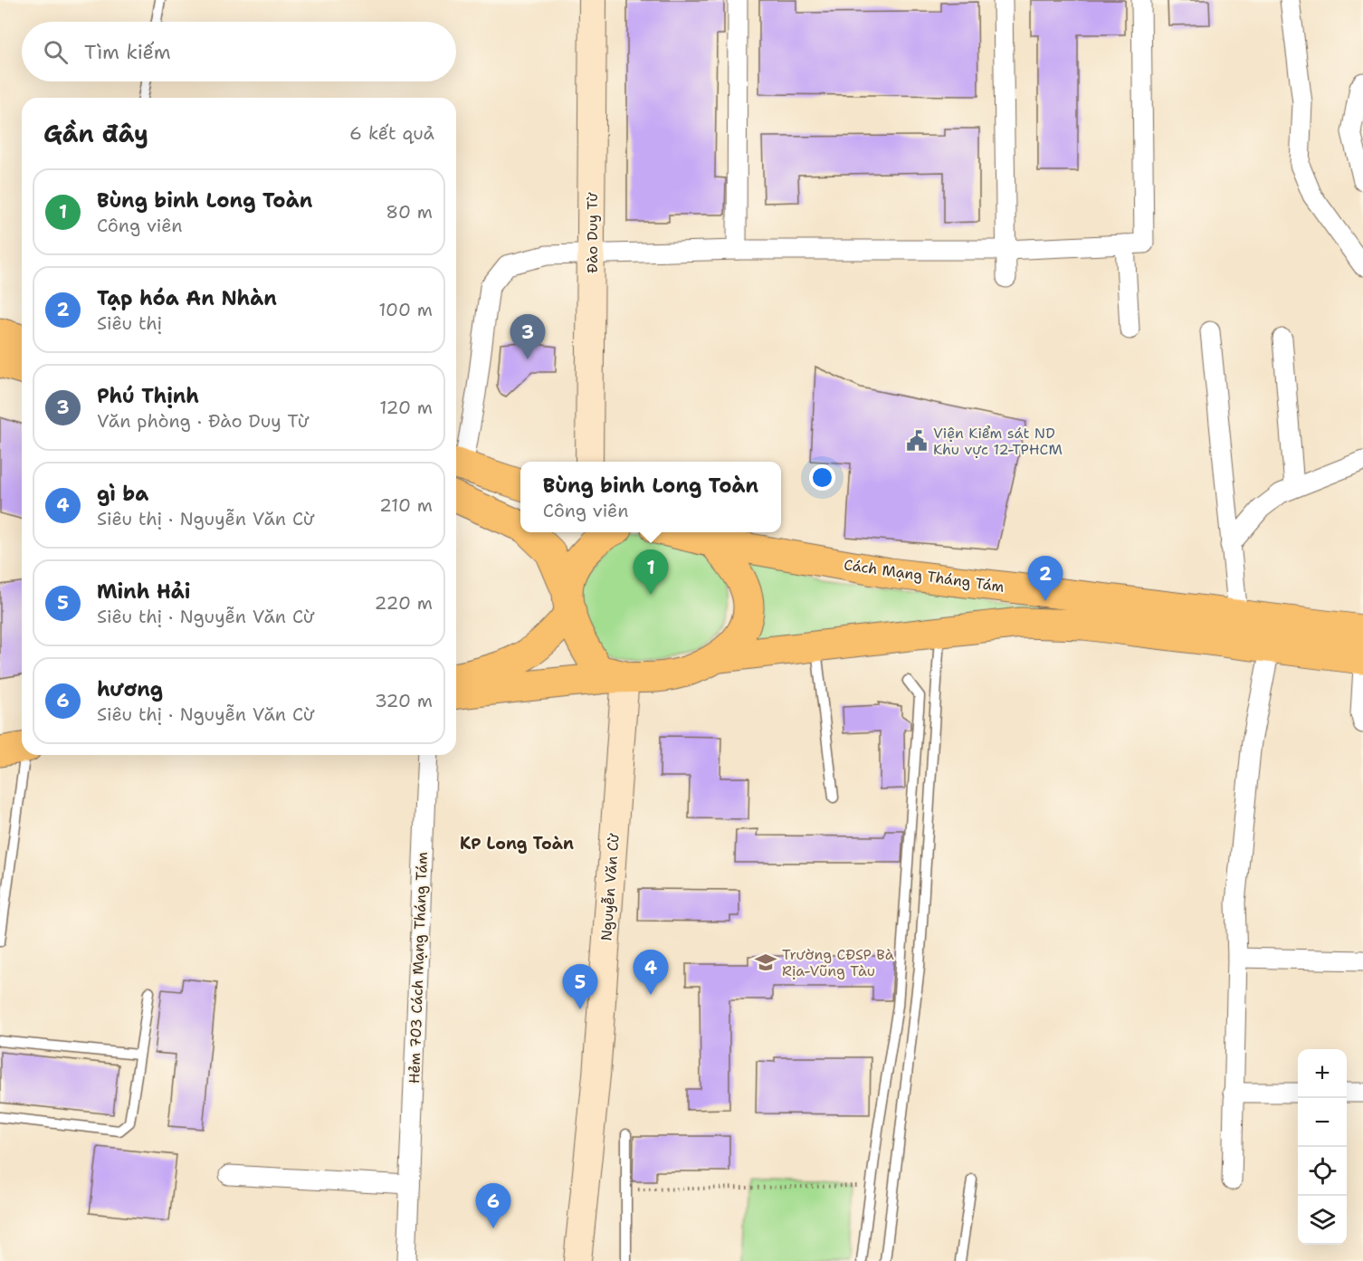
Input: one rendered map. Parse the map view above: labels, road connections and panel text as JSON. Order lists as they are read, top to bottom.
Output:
{
  "streets": {
    "main road": ["Đào Duy Từ", "Cách Mạng Tháng Tám", "Nguyễn Văn Cừ"],
    "street": ["Hẻm 703 Cách Mạng Tháng Tám"]
  },
  "districts": ["KP Long Toàn"],
  "places": {
    "public building": ["Viện Kiểm sát ND Khu vực 12-TPHCM"],
    "school or university": ["Trường CĐSP Bà Rịa-Vũng Tàu"]
  },
  "page": {
    "search": "Tìm kiếm",
    "heading": ["Gần đây", "6 kết quả"],
    "list": [
      {
        "mark": "1",
        "name": "Bùng binh Long Toàn",
        "note": "Công viên",
        "value": "80 m"
      },
      {
        "mark": "2",
        "name": "Tạp hóa An Nhàn",
        "note": "Siêu thị",
        "value": "100 m"
      },
      {
        "mark": "3",
        "name": "Phú Thịnh",
        "note": "Văn phòng · Đào Duy Từ",
        "value": "120 m"
      },
      {
        "mark": "4",
        "name": "gì ba",
        "note": "Siêu thị · Nguyễn Văn Cừ",
        "value": "210 m"
      },
      {
        "mark": "5",
        "name": "Minh Hải",
        "note": "Siêu thị · Nguyễn Văn Cừ",
        "value": "220 m"
      },
      {
        "mark": "6",
        "name": "hương",
        "note": "Siêu thị · Nguyễn Văn Cừ",
        "value": "320 m"
      }
    ],
    "pins": [
      "3",
      "1",
      "2",
      "4",
      "5",
      "6"
    ],
    "popup": ["Bùng binh Long Toàn", "Công viên"],
    "map_buttons": ["+", "−"]
  }
}
